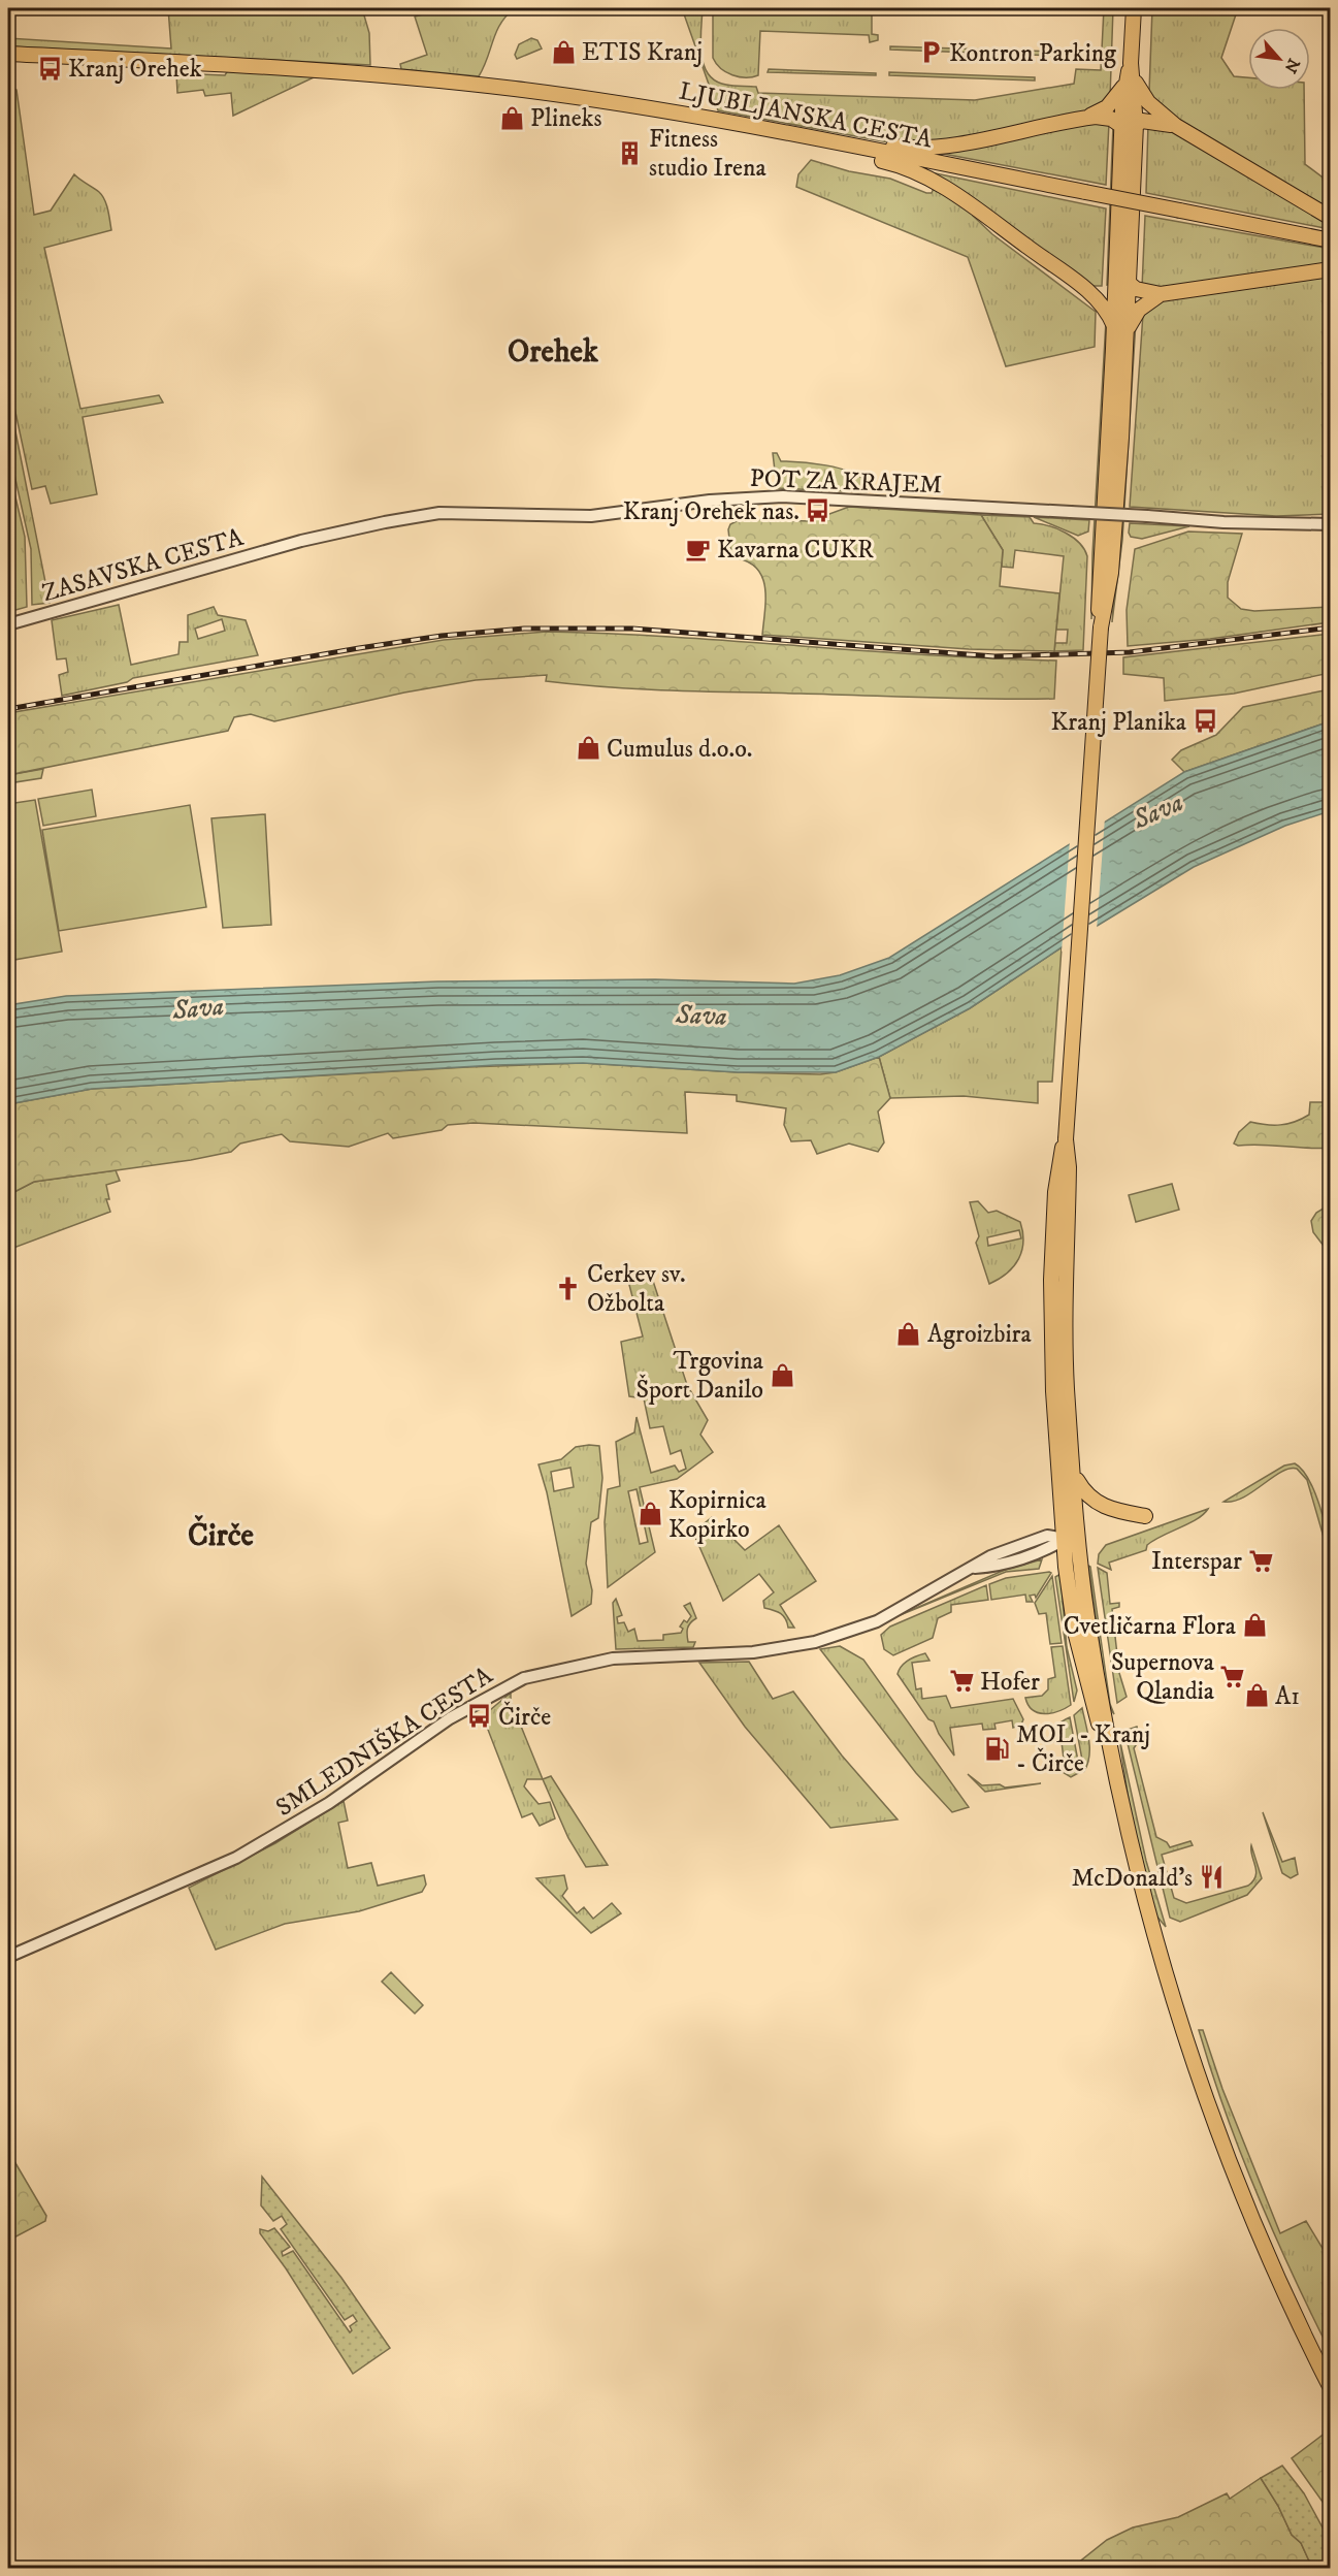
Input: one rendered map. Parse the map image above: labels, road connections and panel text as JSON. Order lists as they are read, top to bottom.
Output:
{
  "streets": {
    "main road": ["LJUBLJANSKA CESTA"],
    "street": ["POT ZA KRAJEM", "ZASAVSKA CESTA", "SMLEDNIŠKA CESTA"]
  },
  "crossings": [
    ["POT ZA KRAJEM", "ZASAVSKA CESTA"]
  ],
  "districts": ["Orehek", "Čirče"],
  "water": ["Sava"],
  "places": {
    "shop": [
      "ETIS Kranj",
      "Plineks",
      "Cumulus d.o.o.",
      "Agroizbira",
      "Trgovina Šport Danilo",
      "Kopirnica Kopirko",
      "Cvetličarna Flora",
      "A1"
    ],
    "parking": ["Kontron Parking"],
    "bus stop": [
      "Kranj Orehek",
      "Kranj Orehek nas.",
      "Kranj Planika",
      "Čirče"
    ],
    "building": ["Fitness studio Irena"],
    "cafe": ["Kavarna CUKR"],
    "church": ["Cerkev sv. Ožbolta"],
    "supermarket": ["Interspar", "Supernova Qlandia", "Hofer"],
    "fuel station": ["MOL - Kranj - Čirče"],
    "restaurant": ["McDonald's"]
  },
  "north": "bottom right"
}
